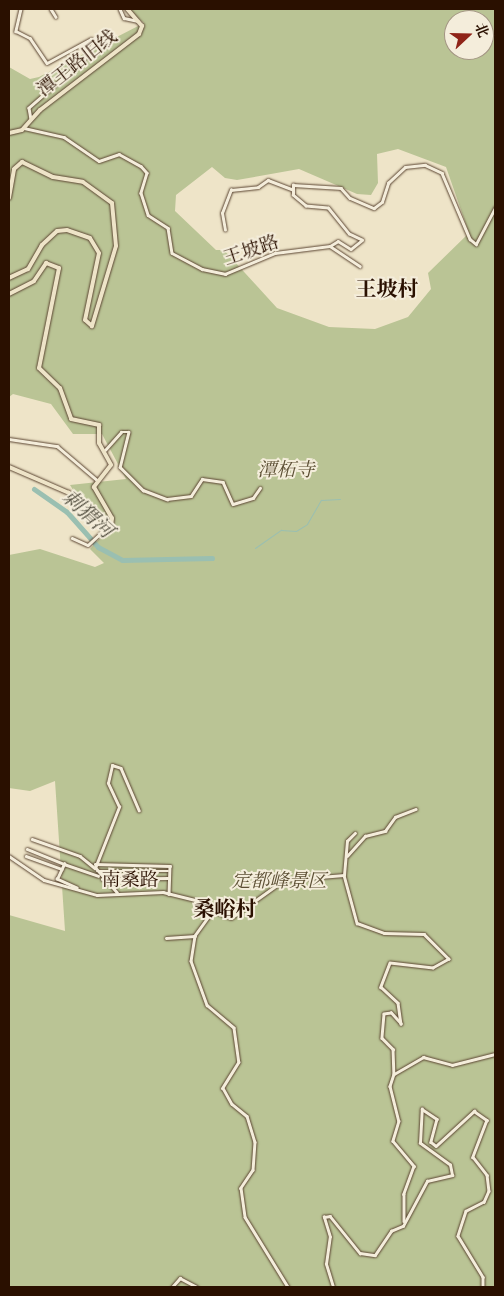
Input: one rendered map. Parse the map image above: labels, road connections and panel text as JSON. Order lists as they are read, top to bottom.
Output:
{
  "streets": {
    "main road": ["潭王路旧线"],
    "street": ["王坡路", "南桑路"]
  },
  "crossings": [
    ["潭王路旧线", "王坡路"]
  ],
  "districts": ["王坡村", "桑峪村"],
  "water": ["刺猬河"],
  "parks": ["潭柘寺", "定都峰景区"],
  "north": "right"
}
